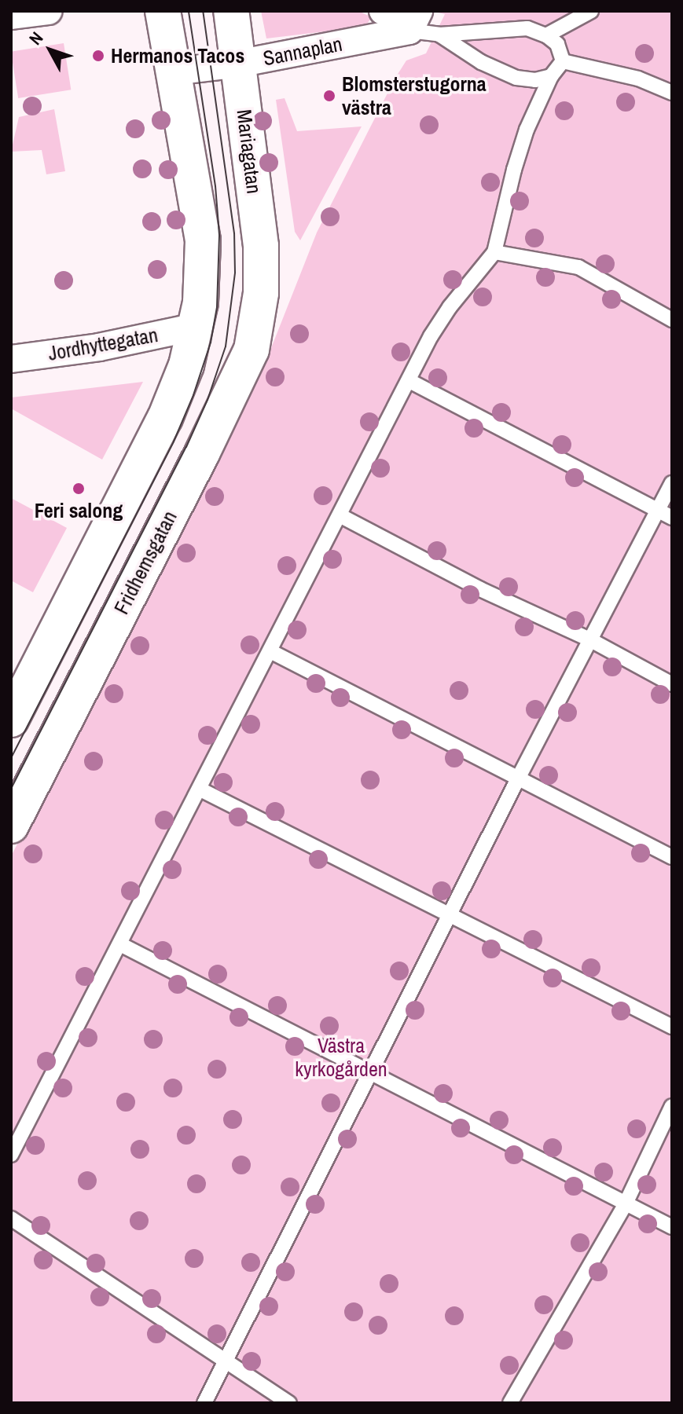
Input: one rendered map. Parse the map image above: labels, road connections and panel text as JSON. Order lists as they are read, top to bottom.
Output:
{
  "streets": {
    "street": [
      "Sannaplan",
      "Mariagatan",
      "Jordhyttegatan",
      "Fridhemsgatan"
    ]
  },
  "crossings": [
    ["Sannaplan", "Mariagatan"],
    ["Mariagatan", "Fridhemsgatan"]
  ],
  "parks": ["Västra kyrkogården"],
  "places": ["Hermanos Tacos", "Blomsterstugorna västra", "Feri salong"],
  "north": "top left"
}
